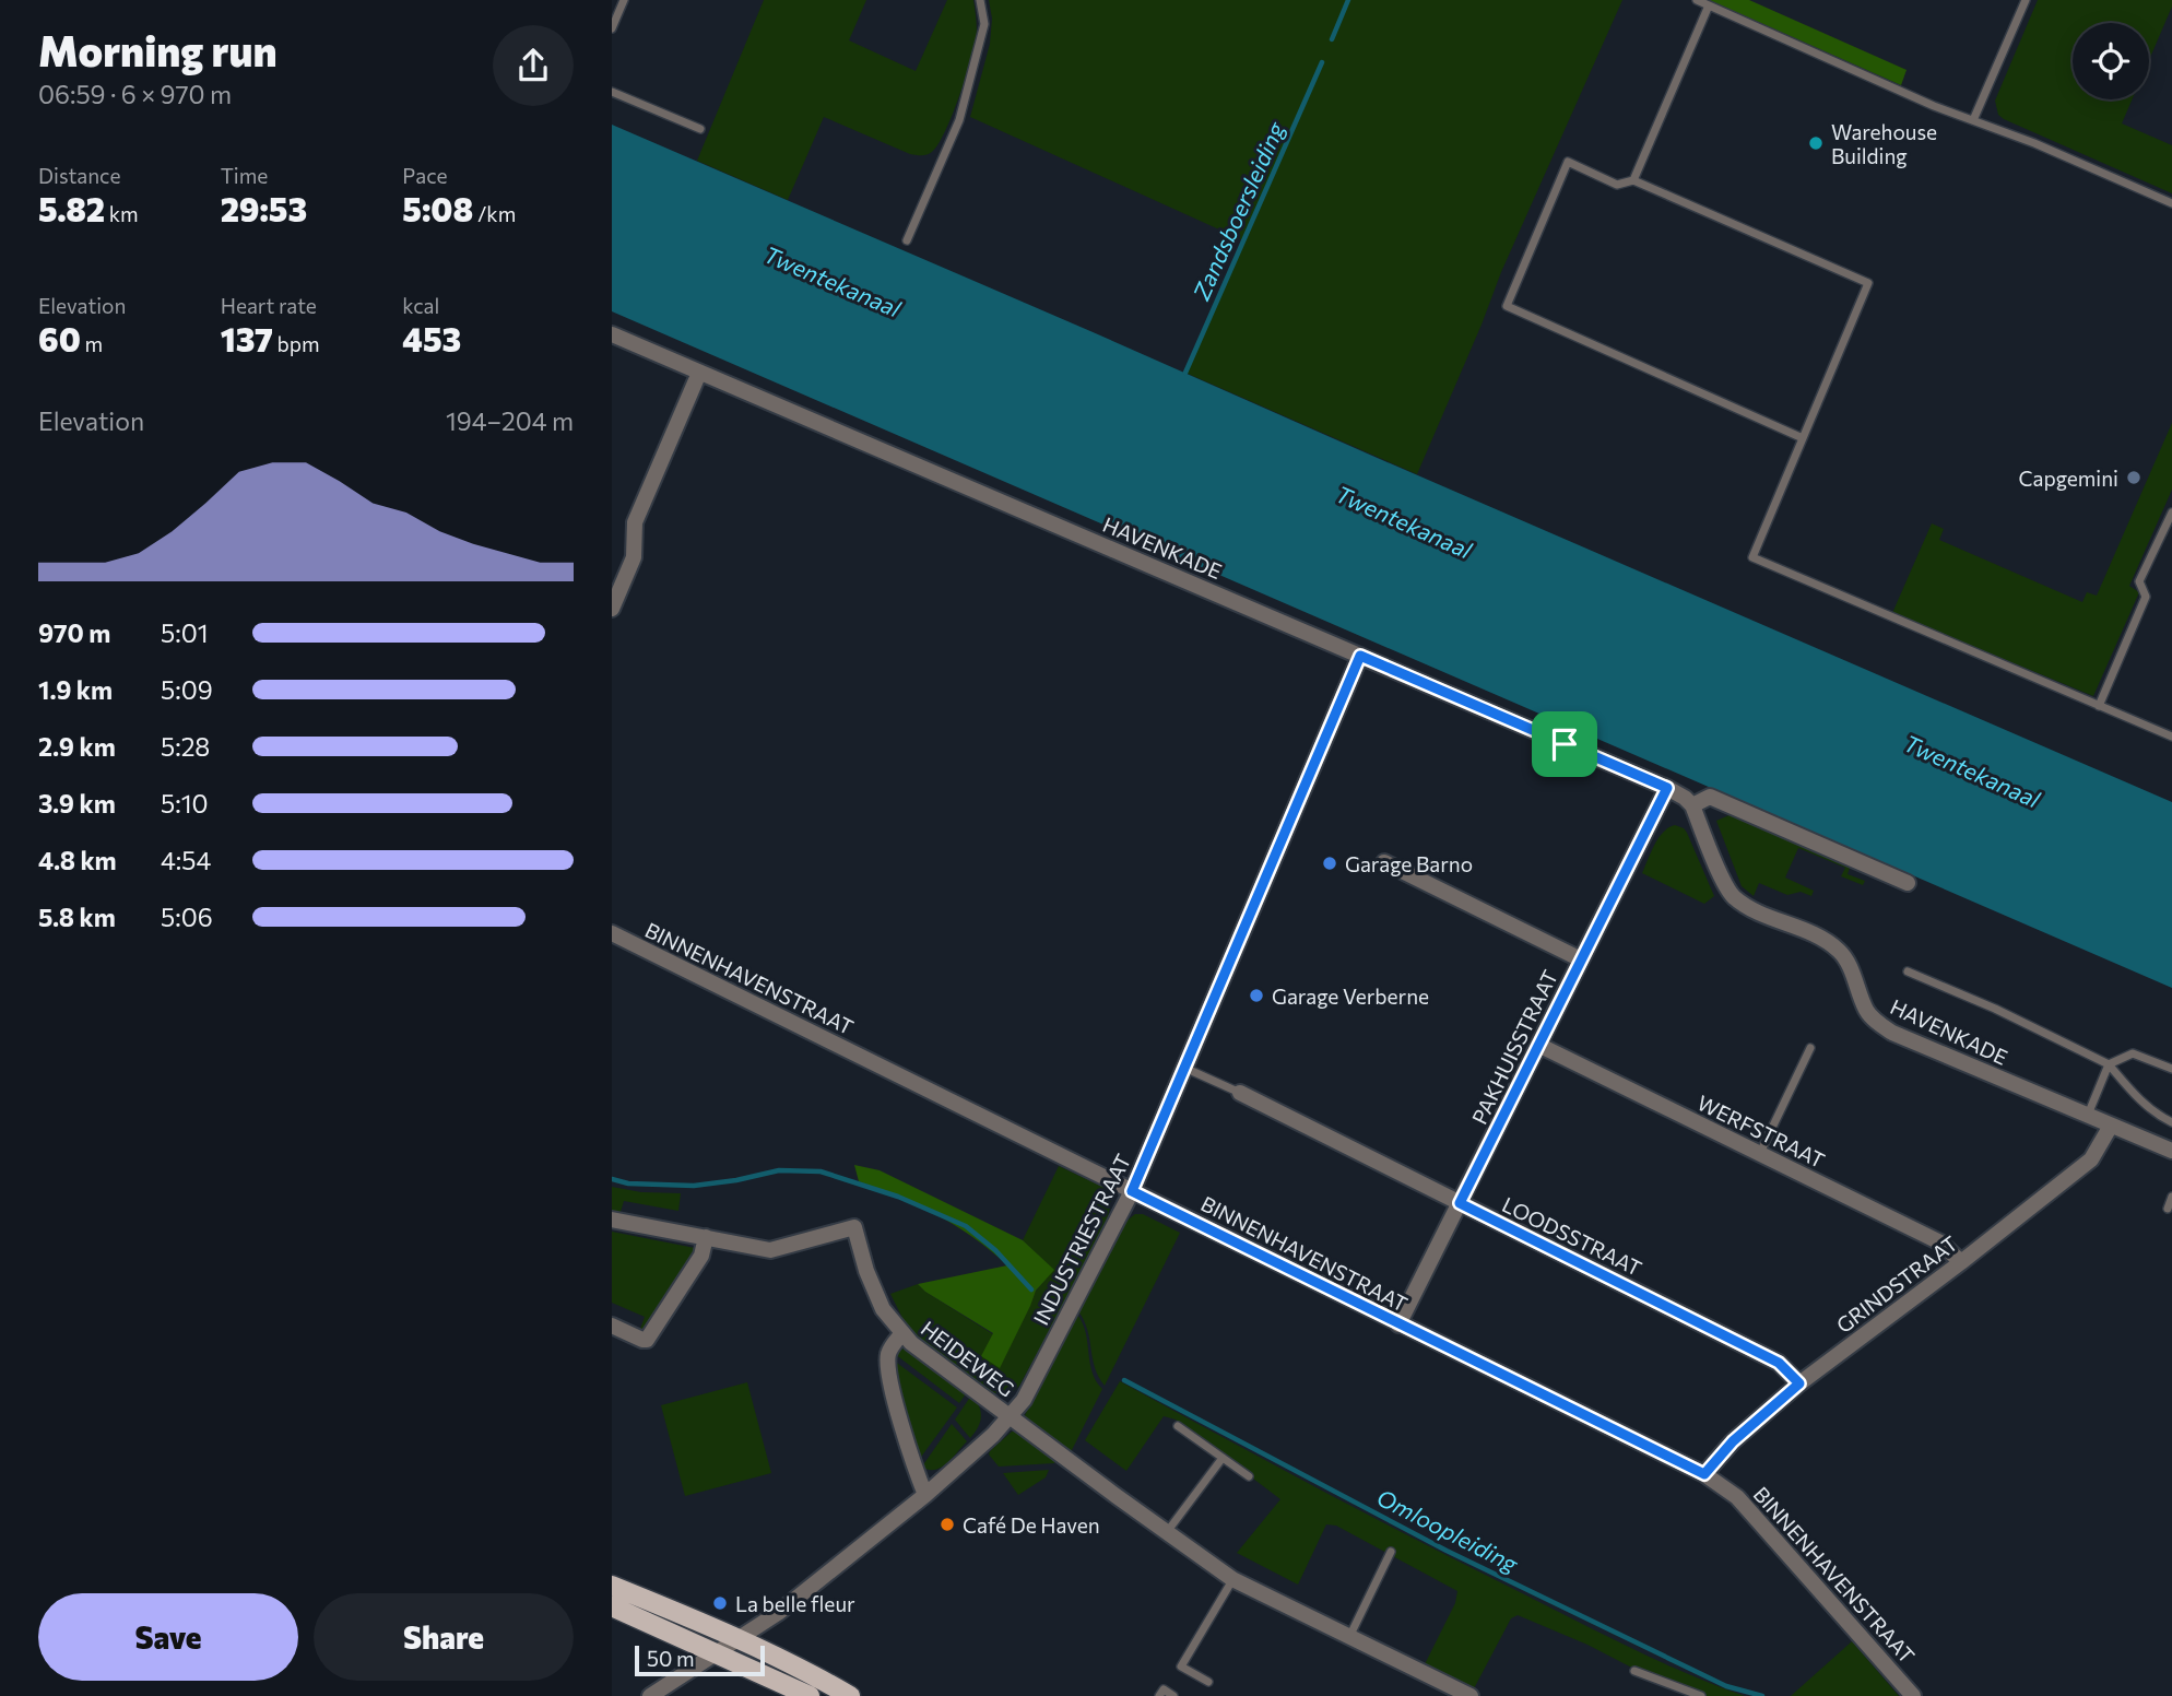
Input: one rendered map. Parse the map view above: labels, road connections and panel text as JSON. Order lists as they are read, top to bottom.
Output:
{
  "streets": {
    "street": [
      "HAVENKADE",
      "BINNENHAVENSTRAAT",
      "PAKHUISSTRAAT",
      "WERFSTRAAT",
      "LOODSSTRAAT",
      "INDUSTRIESTRAAT",
      "GRINDSTRAAT",
      "HEIDEWEG"
    ]
  },
  "crossings": [
    ["HAVENKADE", "PAKHUISSTRAAT"],
    ["HAVENKADE", "INDUSTRIESTRAAT"],
    ["HAVENKADE", "GRINDSTRAAT"],
    ["BINNENHAVENSTRAAT", "PAKHUISSTRAAT"],
    ["BINNENHAVENSTRAAT", "INDUSTRIESTRAAT"],
    ["BINNENHAVENSTRAAT", "GRINDSTRAAT"],
    ["PAKHUISSTRAAT", "WERFSTRAAT"],
    ["PAKHUISSTRAAT", "LOODSSTRAAT"],
    ["WERFSTRAAT", "GRINDSTRAAT"],
    ["LOODSSTRAAT", "GRINDSTRAAT"],
    ["INDUSTRIESTRAAT", "HEIDEWEG"]
  ],
  "water": ["Zandsboersleiding", "Twentekanaal", "Omloopleiding"],
  "places": [
    "Warehouse Building",
    "Capgemini",
    "Garage Barno",
    "Garage Verberne",
    "Café De Haven",
    "La belle fleur"
  ],
  "scale_bar": "50 m",
  "page": {
    "heading": ["Morning run", "06:59 · 6 × 970 m"],
    "stats": [
      ["Distance", "5.82 km"],
      ["Time", "29:53"],
      ["Pace", "5:08 /km"],
      ["Elevation", "60 m"],
      ["Heart rate", "137 bpm"],
      ["kcal", "453"]
    ],
    "chart": ["Elevation", "194–204 m"],
    "list": [
      {
        "name": "970 m",
        "note": "5:01"
      },
      {
        "name": "1.9 km",
        "note": "5:09"
      },
      {
        "name": "2.9 km",
        "note": "5:28"
      },
      {
        "name": "3.9 km",
        "note": "5:10"
      },
      {
        "name": "4.8 km",
        "note": "4:54"
      },
      {
        "name": "5.8 km",
        "note": "5:06"
      }
    ],
    "buttons": ["Save", "Share"],
    "scale": "50 m"
  }
}
